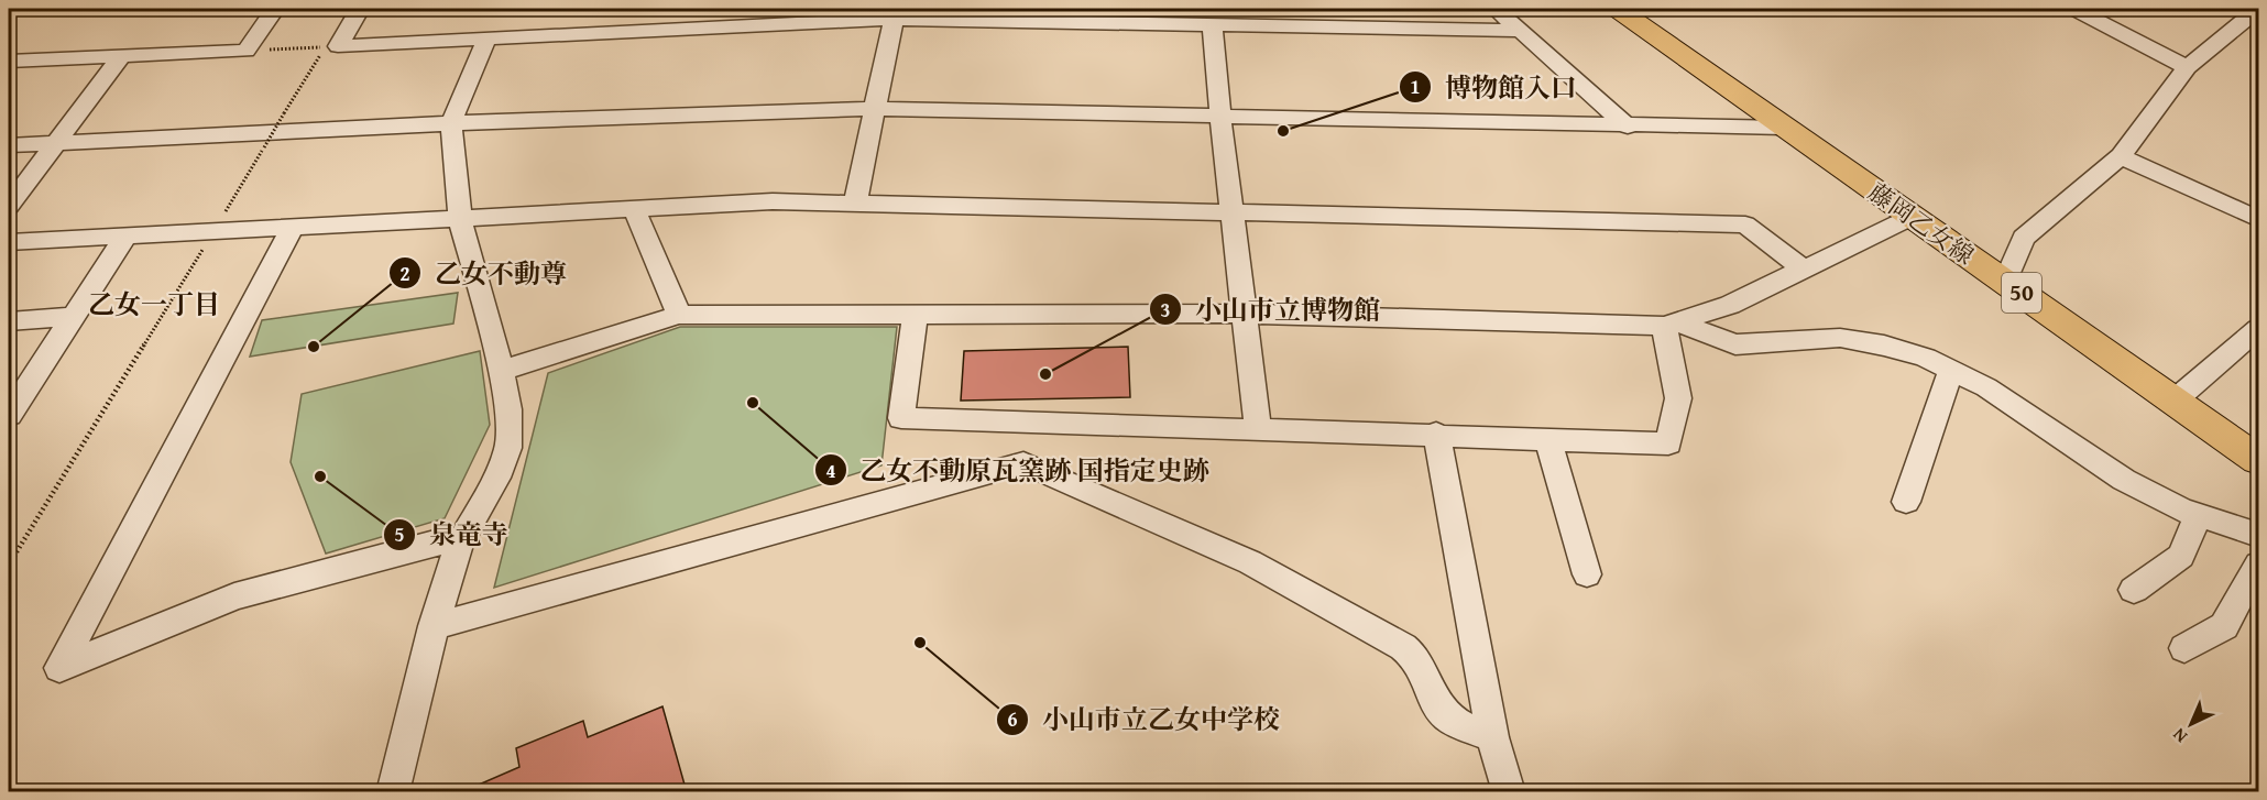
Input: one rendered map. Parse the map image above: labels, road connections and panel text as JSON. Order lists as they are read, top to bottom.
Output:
{
  "streets": {
    "main road": ["藤岡乙女線", "50"]
  },
  "districts": ["乙女一丁目"],
  "places": [
    "博物館入口",
    "乙女不動尊",
    "小山市立博物館",
    "乙女不動原瓦窯跡 国指定史跡",
    "泉竜寺",
    "小山市立乙女中学校"
  ],
  "north": "bottom left"
}
